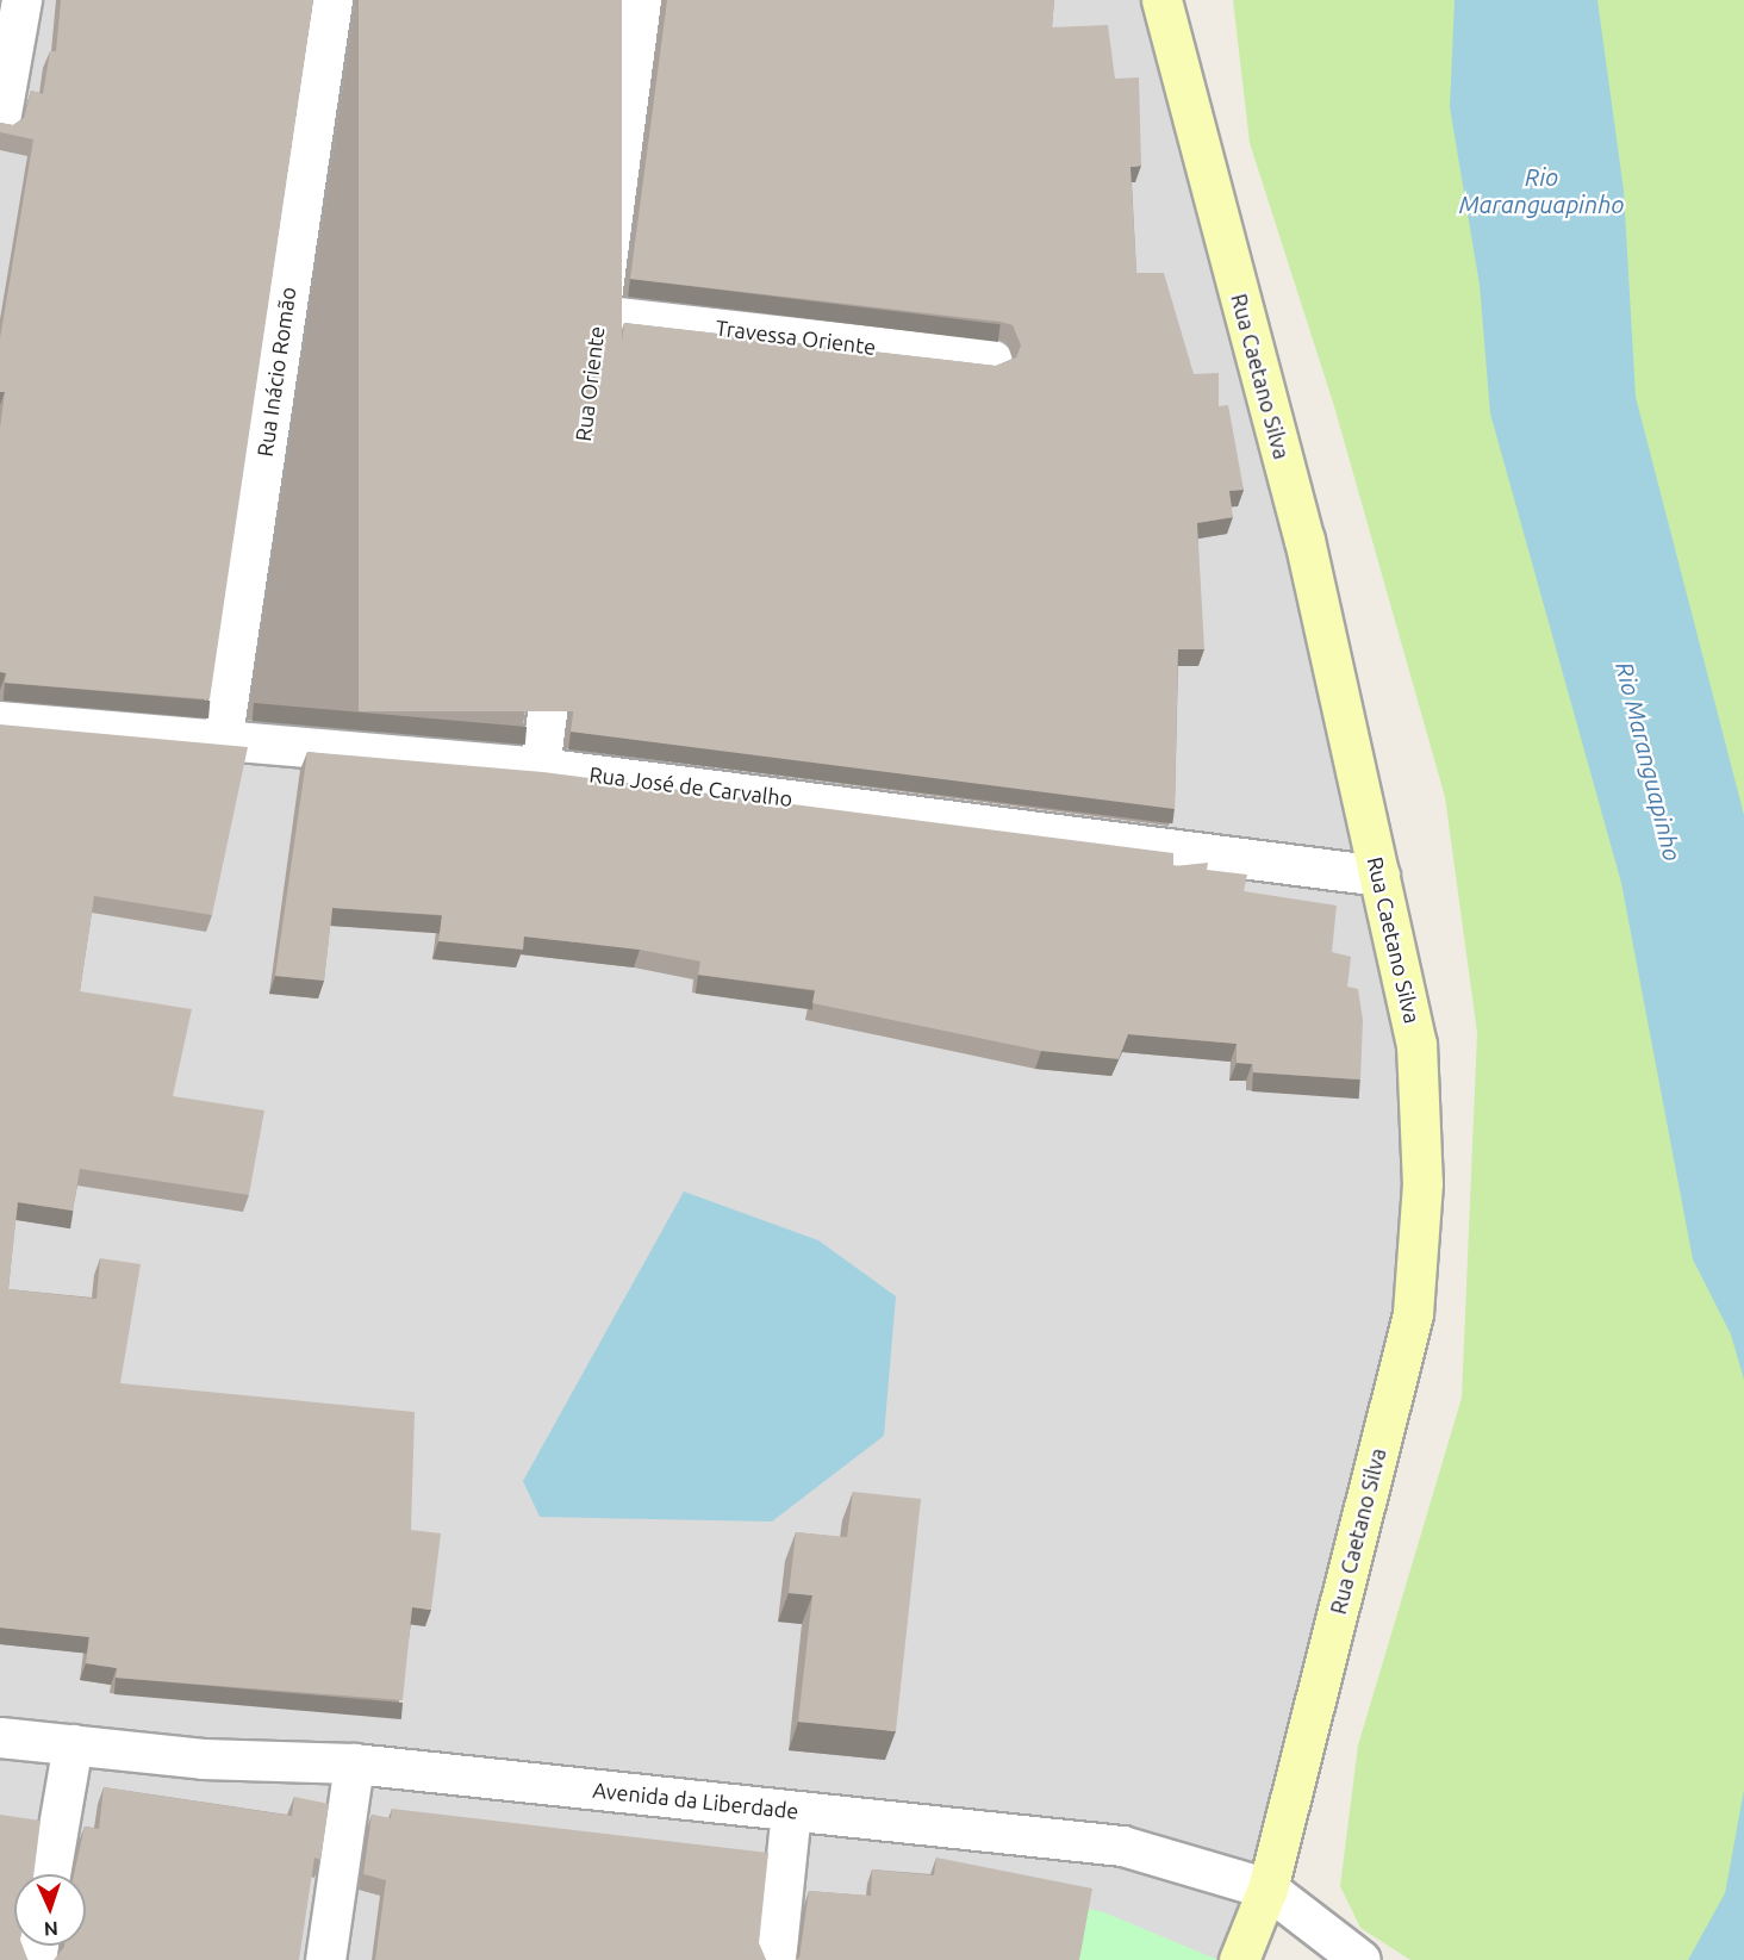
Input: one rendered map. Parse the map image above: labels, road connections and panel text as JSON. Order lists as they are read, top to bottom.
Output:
{
  "streets": {
    "main road": ["Rua Caetano Silva"],
    "street": [
      "Travessa Oriente",
      "Rua Inácio Romão",
      "Rua Oriente",
      "Rua José de Carvalho",
      "Avenida da Liberdade"
    ]
  },
  "crossings": [
    ["Travessa Oriente", "Rua Oriente"],
    ["Rua Inácio Romão", "Rua José de Carvalho"],
    ["Rua Caetano Silva", "Rua José de Carvalho"],
    ["Rua Caetano Silva", "Avenida da Liberdade"],
    ["Rua Oriente", "Rua José de Carvalho"]
  ],
  "water": ["Rio Maranguapinho"],
  "north": "bottom"
}
